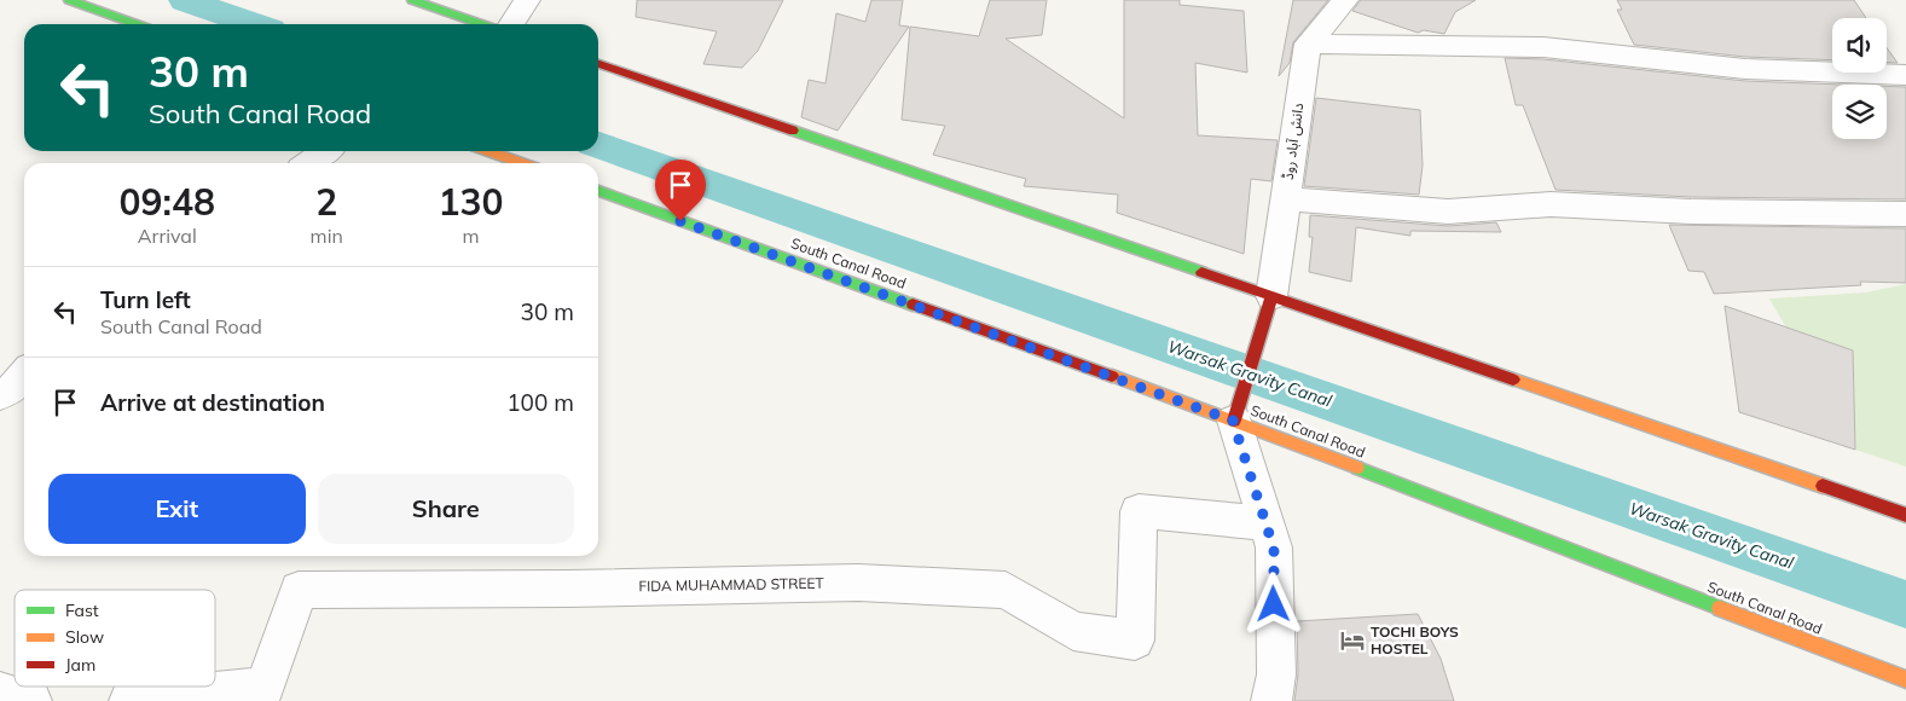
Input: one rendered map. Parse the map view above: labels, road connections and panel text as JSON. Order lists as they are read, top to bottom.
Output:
{
  "streets": {
    "main road": ["South Canal Road"],
    "street": ["دانش آباد روڈ", "FIDA MUHAMMAD STREET"]
  },
  "water": ["Warsak Gravity Canal"],
  "places": {
    "hotel": ["TOCHI BOYS HOSTEL"]
  },
  "legend": ["Fast", "Slow", "Jam"],
  "page": {
    "turn": ["30 m", "South Canal Road"],
    "eta": [
      "09:48",
      "Arrival",
      "2",
      "min",
      "130",
      "m"
    ],
    "list": [
      {
        "name": "Turn left",
        "note": "South Canal Road",
        "value": "30 m"
      },
      {
        "name": "Arrive at destination",
        "value": "100 m"
      }
    ],
    "buttons": ["Exit", "Share"]
  }
}
